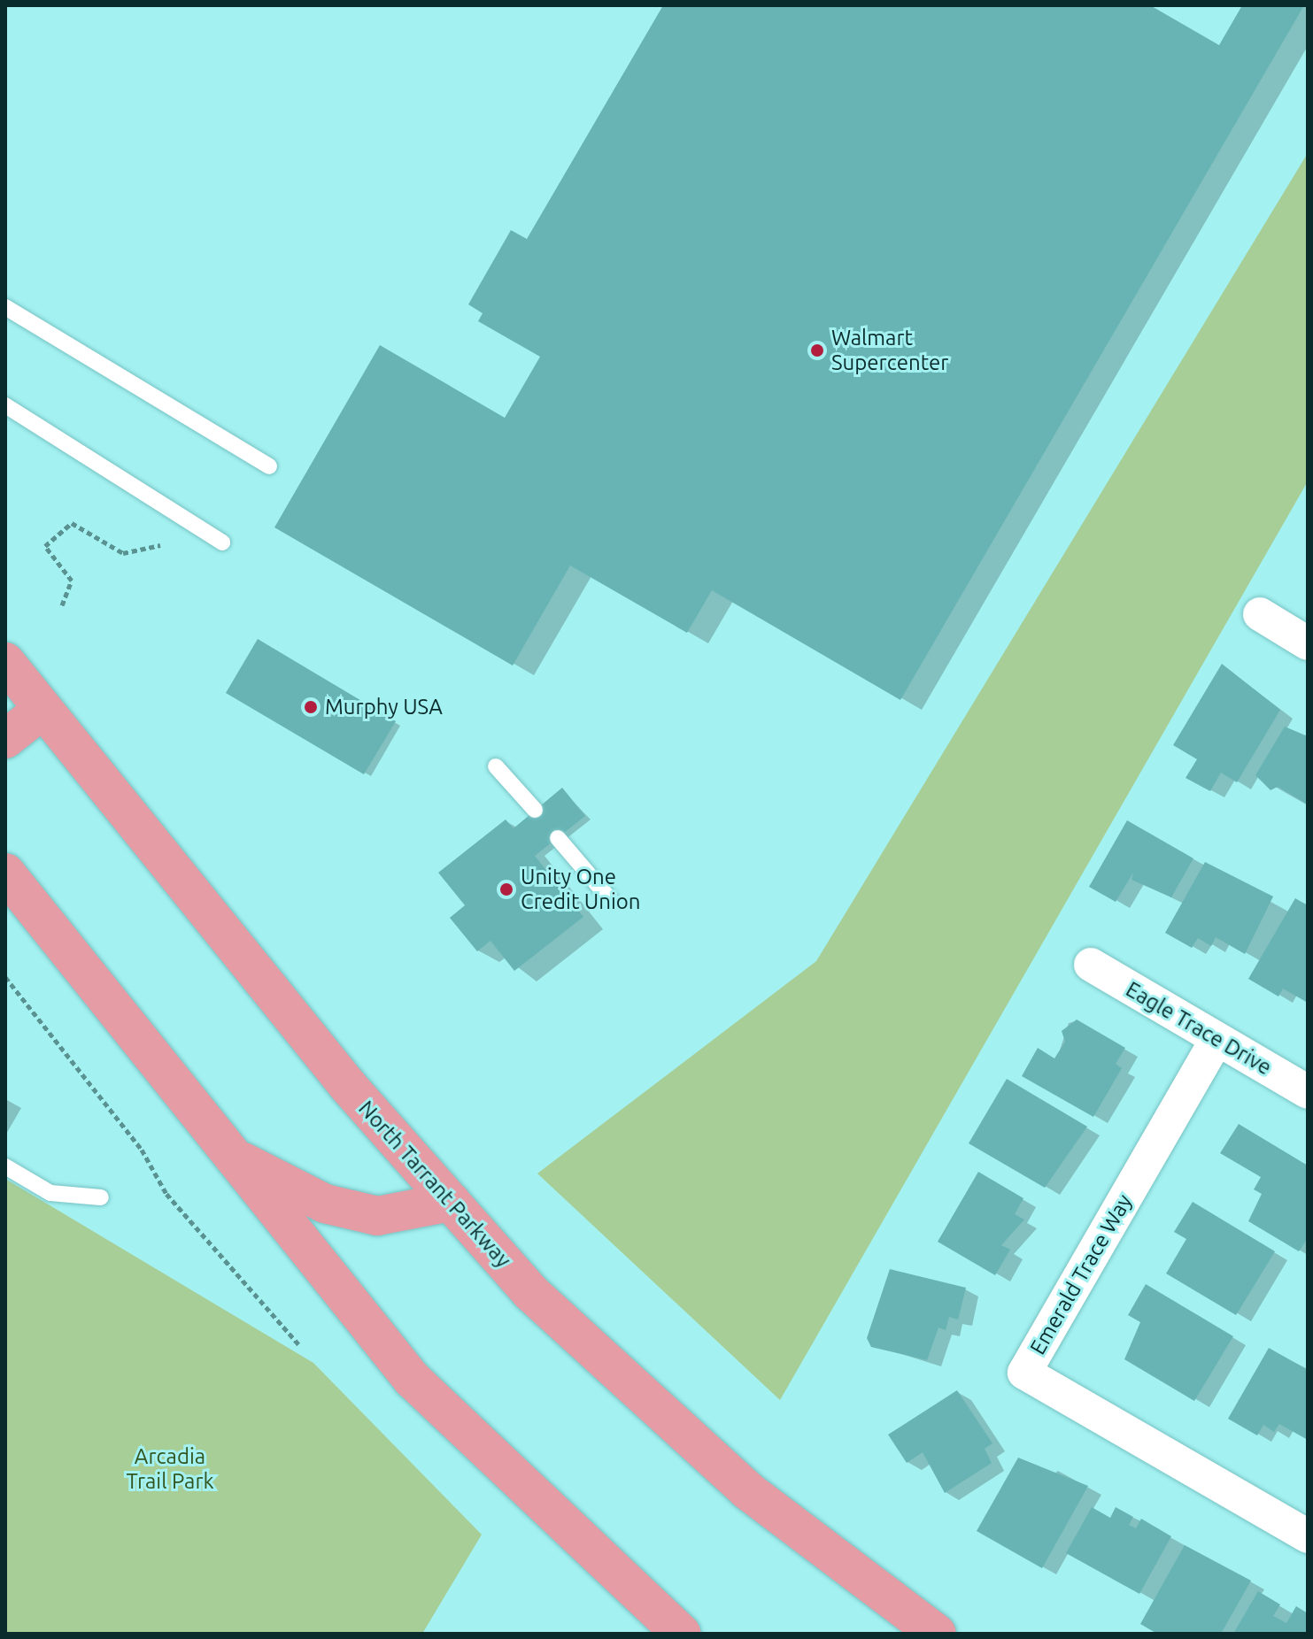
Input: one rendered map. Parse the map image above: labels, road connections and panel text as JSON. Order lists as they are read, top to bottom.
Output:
{
  "streets": {
    "main road": ["North Tarrant Parkway"],
    "street": ["Eagle Trace Drive", "Emerald Trace Way"]
  },
  "crossings": [
    ["Eagle Trace Drive", "Emerald Trace Way"]
  ],
  "parks": ["Arcadia Trail Park"],
  "places": ["Walmart Supercenter", "Murphy USA", "Unity One Credit Union"]
}
